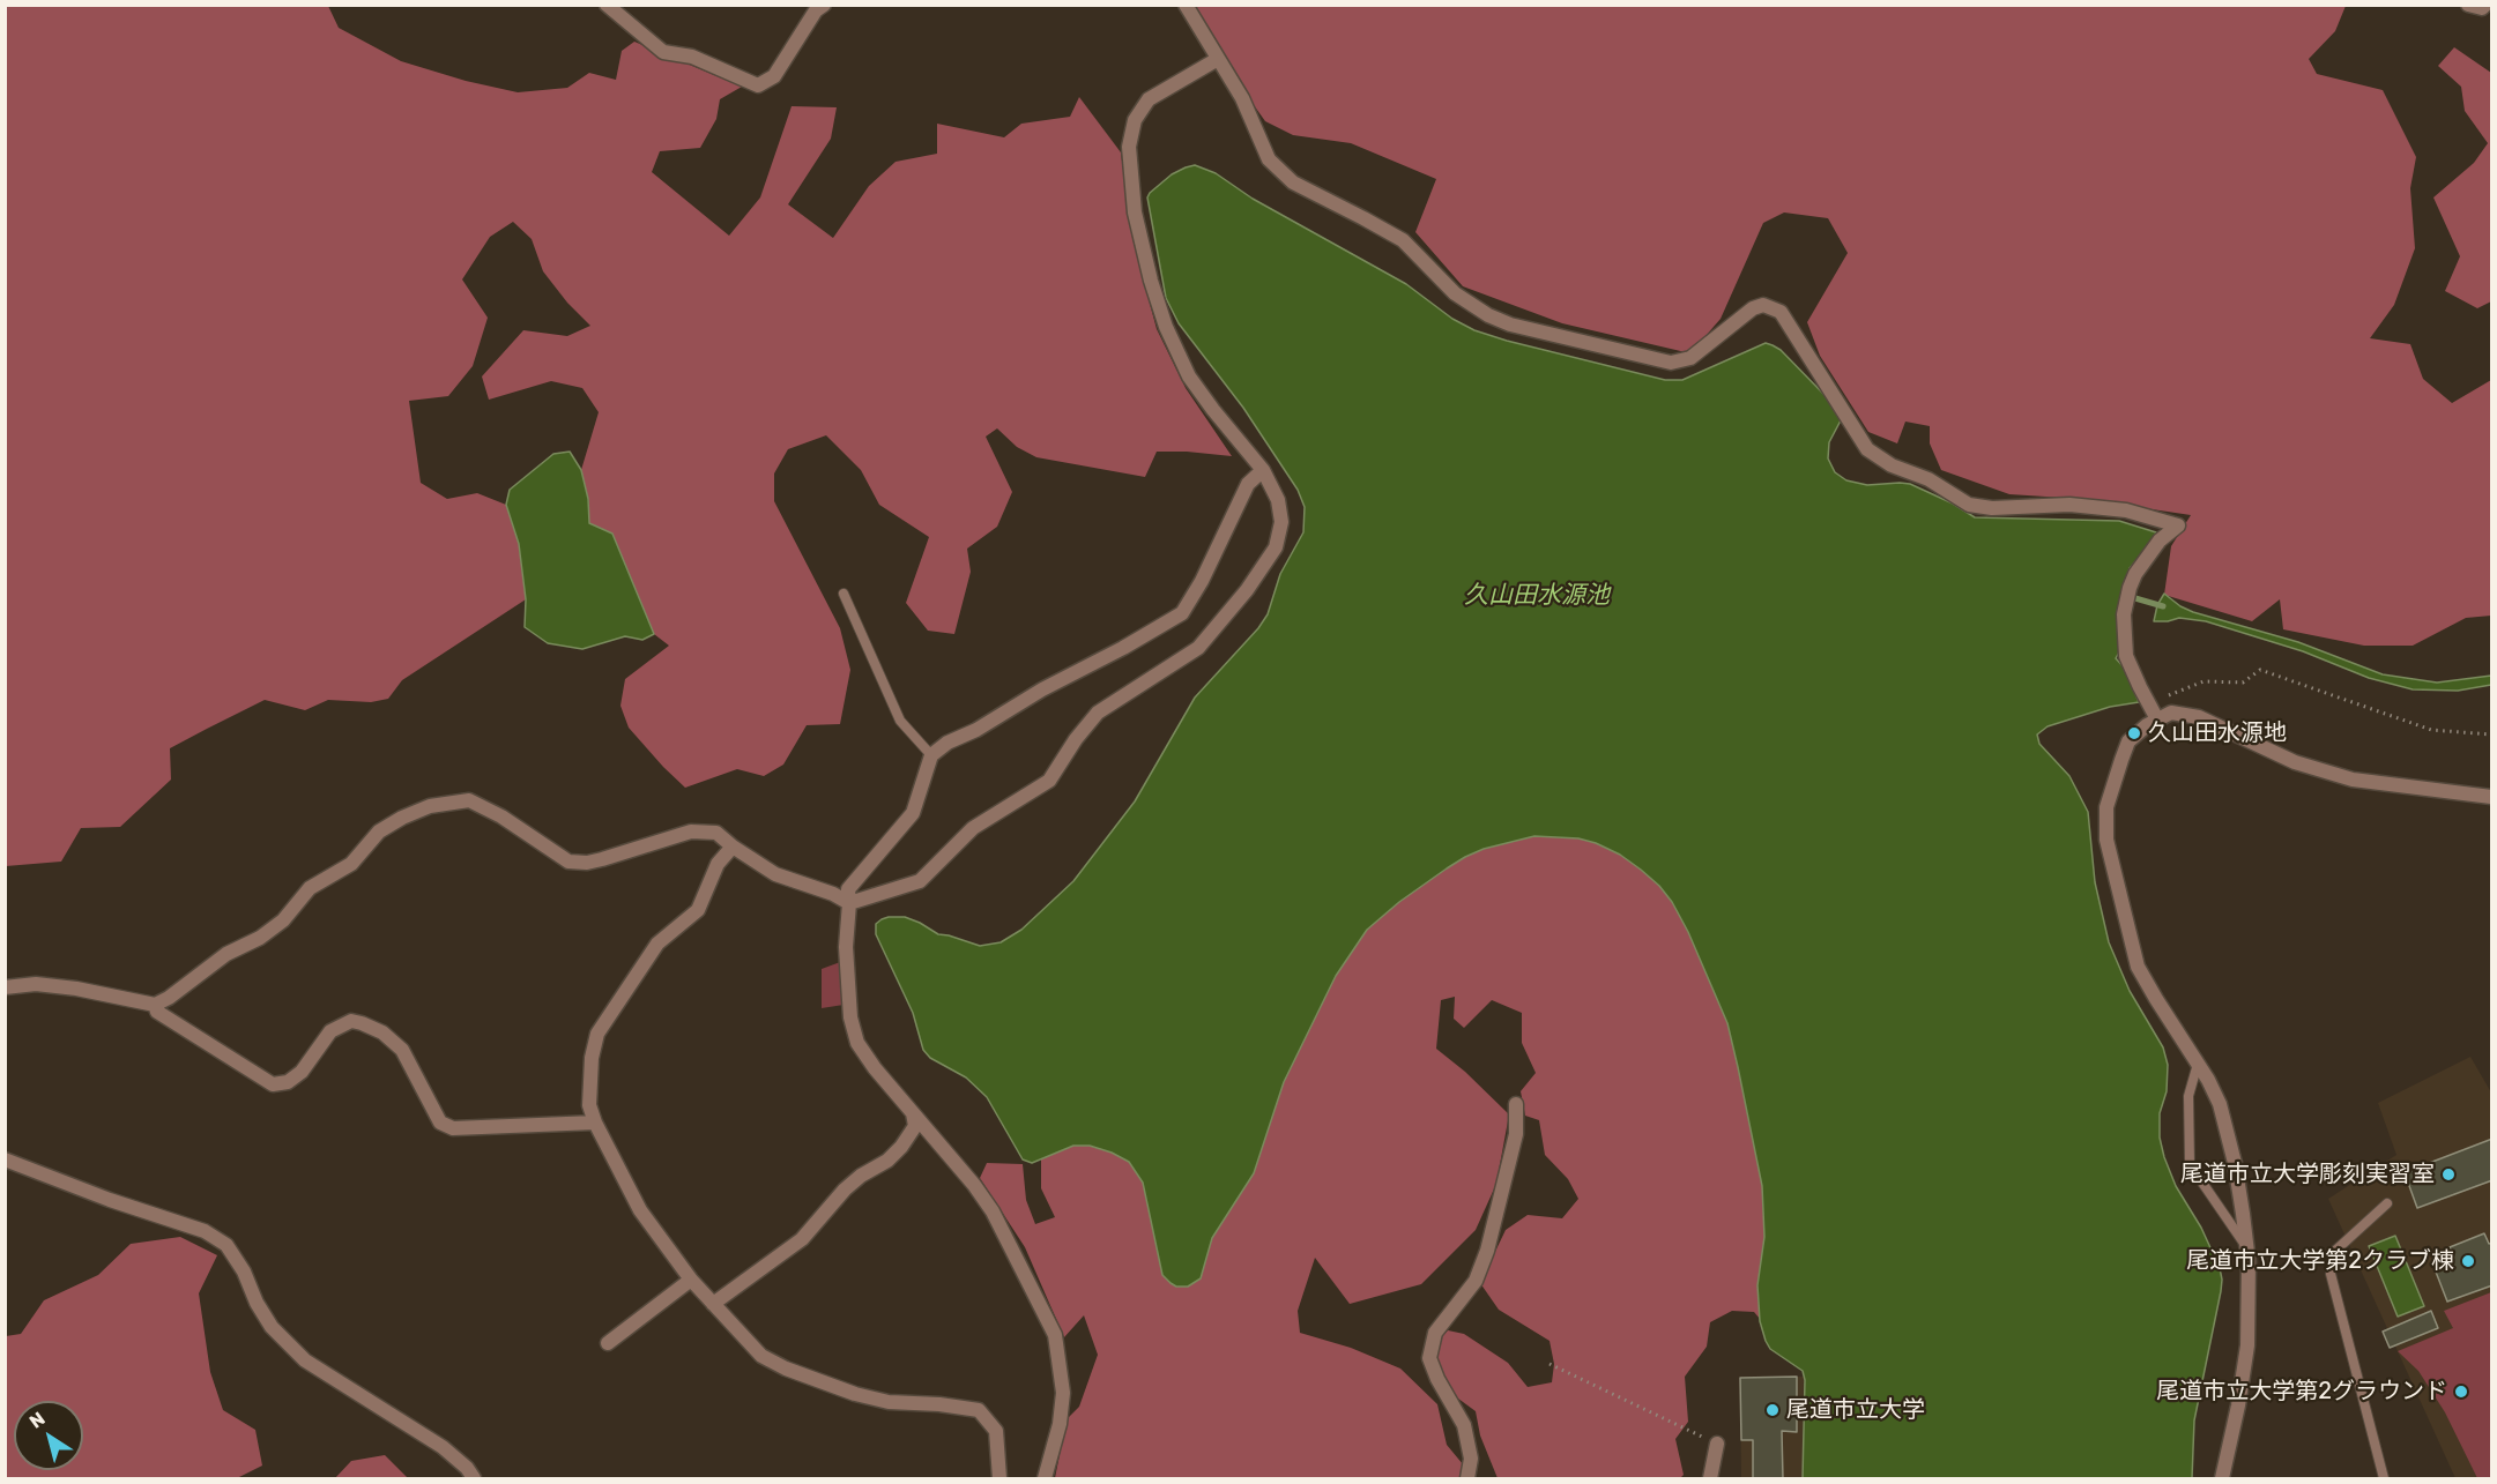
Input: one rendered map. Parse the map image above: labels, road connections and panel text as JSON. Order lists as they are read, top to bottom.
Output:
{
  "water": ["久山田水源池"],
  "places": [
    "久山田水源地",
    "尾道市立大学彫刻実習室",
    "尾道市立大学第2クラブ棟",
    "尾道市立大学第2グラウンド",
    "尾道市立大学"
  ],
  "north": "top left"
}
